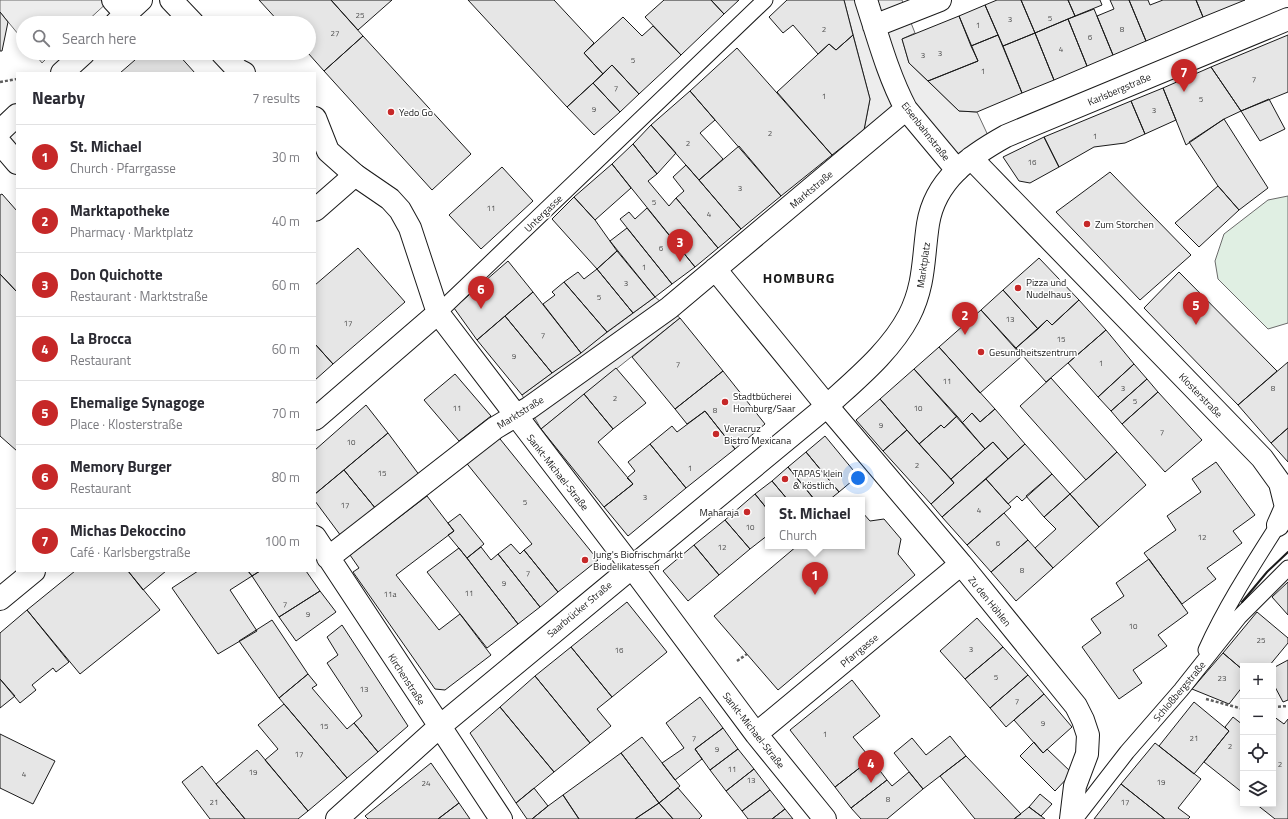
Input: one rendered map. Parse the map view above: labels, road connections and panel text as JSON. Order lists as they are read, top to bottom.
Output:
{
  "streets": {
    "street": [
      "Karlsbergstraße",
      "Eisenbahnstraße",
      "Marktstraße",
      "Untergasse",
      "Marktplatz",
      "Klosterstraße",
      "Sankt-Michael-Straße",
      "Zu den Höhlen",
      "Saarbrücker Straße",
      "Pfarrgasse",
      "Kirchenstraße"
    ],
    "lane": ["Schloßbergstraße"]
  },
  "crossings": [
    ["Karlsbergstraße", "Eisenbahnstraße"],
    ["Karlsbergstraße", "Marktplatz"],
    ["Karlsbergstraße", "Klosterstraße"],
    ["Eisenbahnstraße", "Marktstraße"],
    ["Eisenbahnstraße", "Marktplatz"],
    ["Eisenbahnstraße", "Klosterstraße"],
    ["Marktstraße", "Sankt-Michael-Straße"],
    ["Marktstraße", "Kirchenstraße"],
    ["Untergasse", "Sankt-Michael-Straße"],
    ["Marktplatz", "Klosterstraße"],
    ["Marktplatz", "Zu den Höhlen"],
    ["Marktplatz", "Saarbrücker Straße"],
    ["Klosterstraße", "Schloßbergstraße"],
    ["Sankt-Michael-Straße", "Saarbrücker Straße"],
    ["Sankt-Michael-Straße", "Pfarrgasse"],
    ["Zu den Höhlen", "Saarbrücker Straße"],
    ["Zu den Höhlen", "Pfarrgasse"],
    ["Saarbrücker Straße", "Kirchenstraße"]
  ],
  "districts": ["HOMBURG"],
  "places": [
    "Yedo Go",
    "Zum Storchen",
    "Pizza und Nudelhaus",
    "Gesundheitszentrum",
    "Stadtbücherei Homburg/Saar",
    "Veracruz Bistro Mexicana",
    "TAPAS klein & köstlich",
    "Maharaja",
    "Jung's Biofrischmarkt Biodelikatessen"
  ],
  "house_numbers": [
    "25",
    "5",
    "3",
    "1",
    "2",
    "8",
    "27",
    "6",
    "4",
    "3",
    "3",
    "5",
    "1",
    "7",
    "7",
    "1",
    "5",
    "9",
    "3",
    "2",
    "1",
    "2",
    "16",
    "3",
    "5",
    "11",
    "4",
    "6",
    "1",
    "3",
    "5",
    "13",
    "17",
    "7",
    "15",
    "9",
    "1",
    "7",
    "11",
    "3",
    "8",
    "2",
    "5",
    "11",
    "10",
    "8",
    "9",
    "7",
    "10",
    "2",
    "1",
    "15",
    "3",
    "5",
    "17",
    "4",
    "10",
    "12",
    "6",
    "12",
    "8",
    "7",
    "9",
    "11",
    "11a",
    "7",
    "9",
    "10",
    "25",
    "3",
    "16",
    "5",
    "23",
    "13",
    "7",
    "9",
    "15",
    "1",
    "7",
    "21",
    "2",
    "9",
    "17",
    "2",
    "11",
    "19",
    "4",
    "13",
    "19",
    "24",
    "8",
    "21",
    "17"
  ],
  "page": {
    "search": "Search here",
    "pins": [
      "7",
      "3",
      "6",
      "5",
      "2",
      "1",
      "4"
    ],
    "heading": ["Nearby", "7 results"],
    "list": [
      {
        "mark": "1",
        "name": "St. Michael",
        "note": "Church · Pfarrgasse",
        "value": "30 m"
      },
      {
        "mark": "2",
        "name": "Marktapotheke",
        "note": "Pharmacy · Marktplatz",
        "value": "40 m"
      },
      {
        "mark": "3",
        "name": "Don Quichotte",
        "note": "Restaurant · Marktstraße",
        "value": "60 m"
      },
      {
        "mark": "4",
        "name": "La Brocca",
        "note": "Restaurant",
        "value": "60 m"
      },
      {
        "mark": "5",
        "name": "Ehemalige Synagoge",
        "note": "Place · Klosterstraße",
        "value": "70 m"
      },
      {
        "mark": "6",
        "name": "Memory Burger",
        "note": "Restaurant",
        "value": "80 m"
      },
      {
        "mark": "7",
        "name": "Michas Dekoccino",
        "note": "Café · Karlsbergstraße",
        "value": "100 m"
      }
    ],
    "popup": ["St. Michael", "Church"],
    "map_buttons": ["+", "−"]
  }
}
